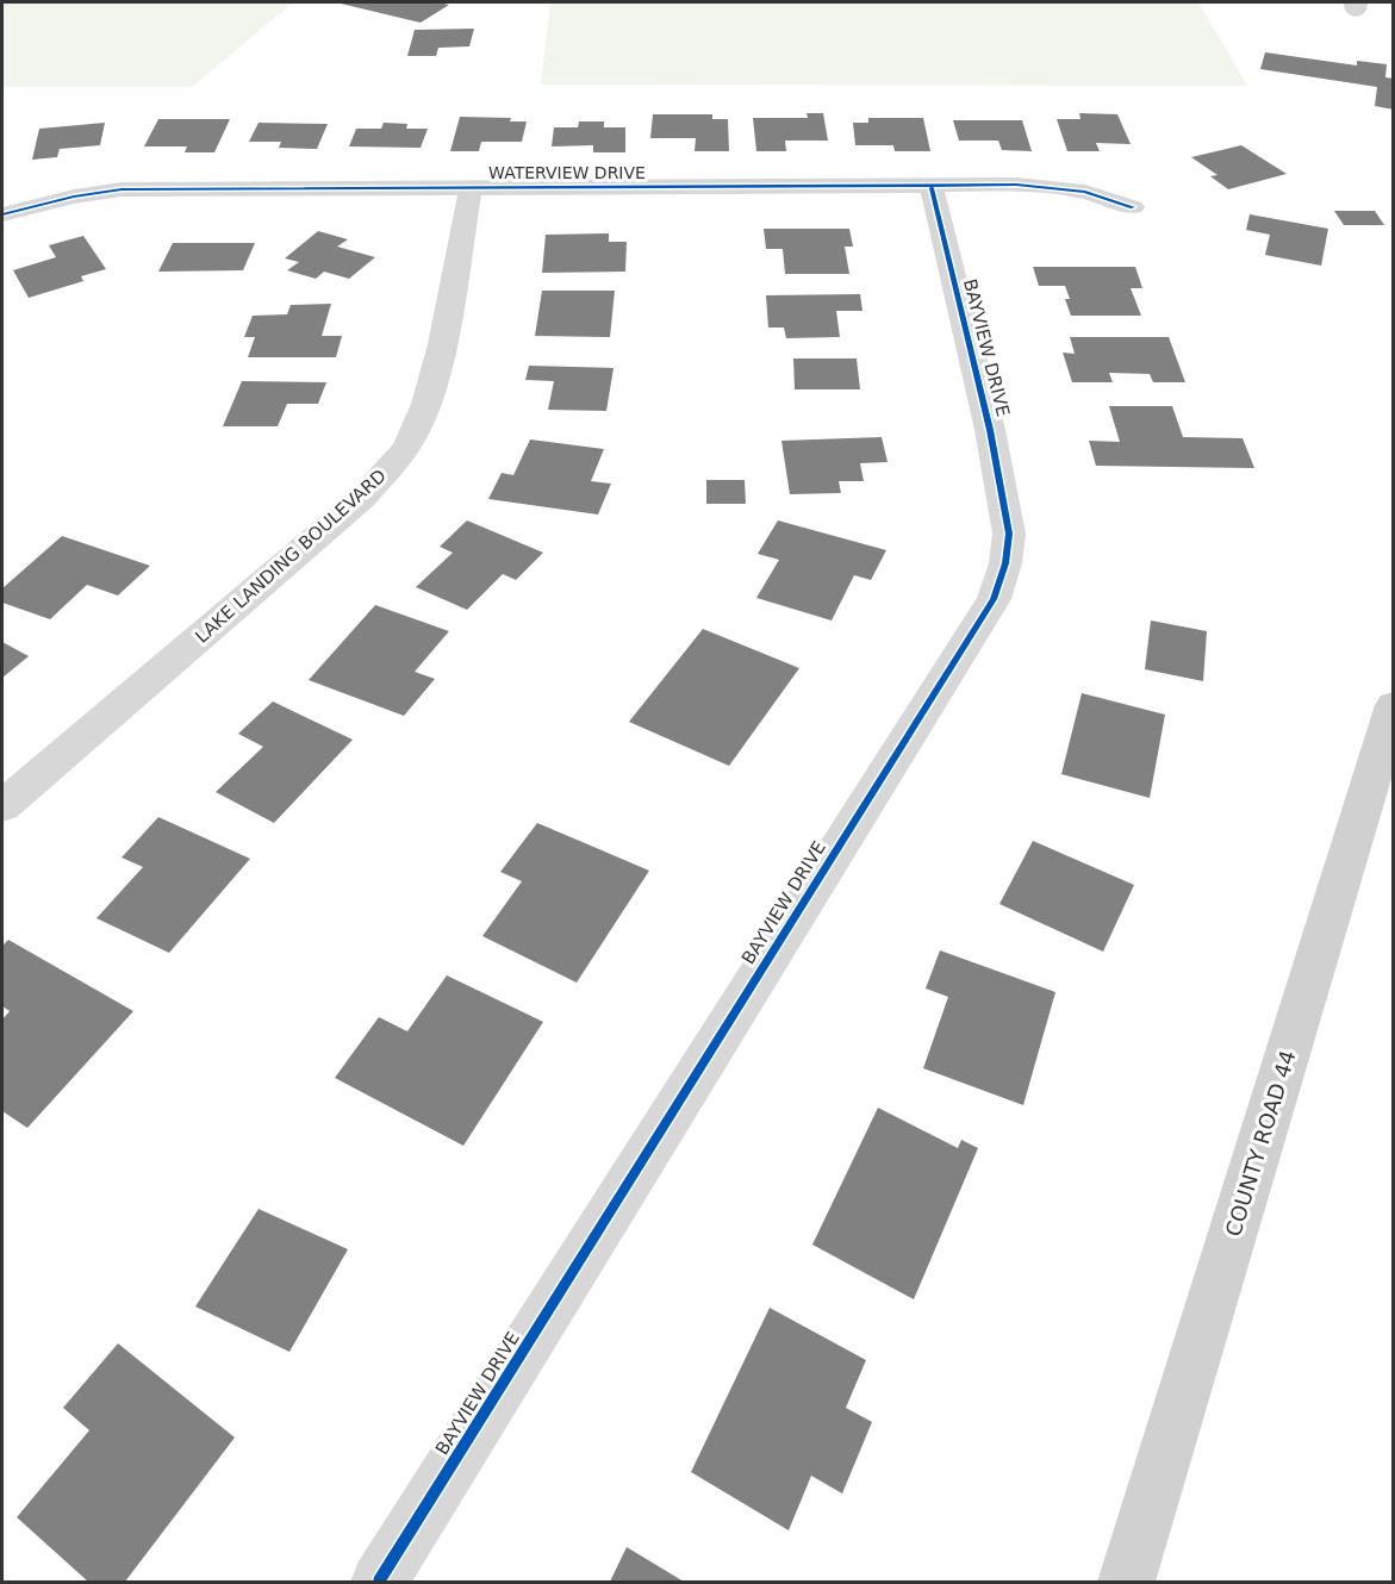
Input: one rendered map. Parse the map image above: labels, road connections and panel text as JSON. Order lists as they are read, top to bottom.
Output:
{
  "streets": {
    "main road": ["COUNTY ROAD 44"],
    "street": ["WATERVIEW DRIVE", "BAYVIEW DRIVE", "LAKE LANDING BOULEVARD"]
  },
  "crossings": [
    ["WATERVIEW DRIVE", "BAYVIEW DRIVE"],
    ["WATERVIEW DRIVE", "LAKE LANDING BOULEVARD"]
  ]
}
